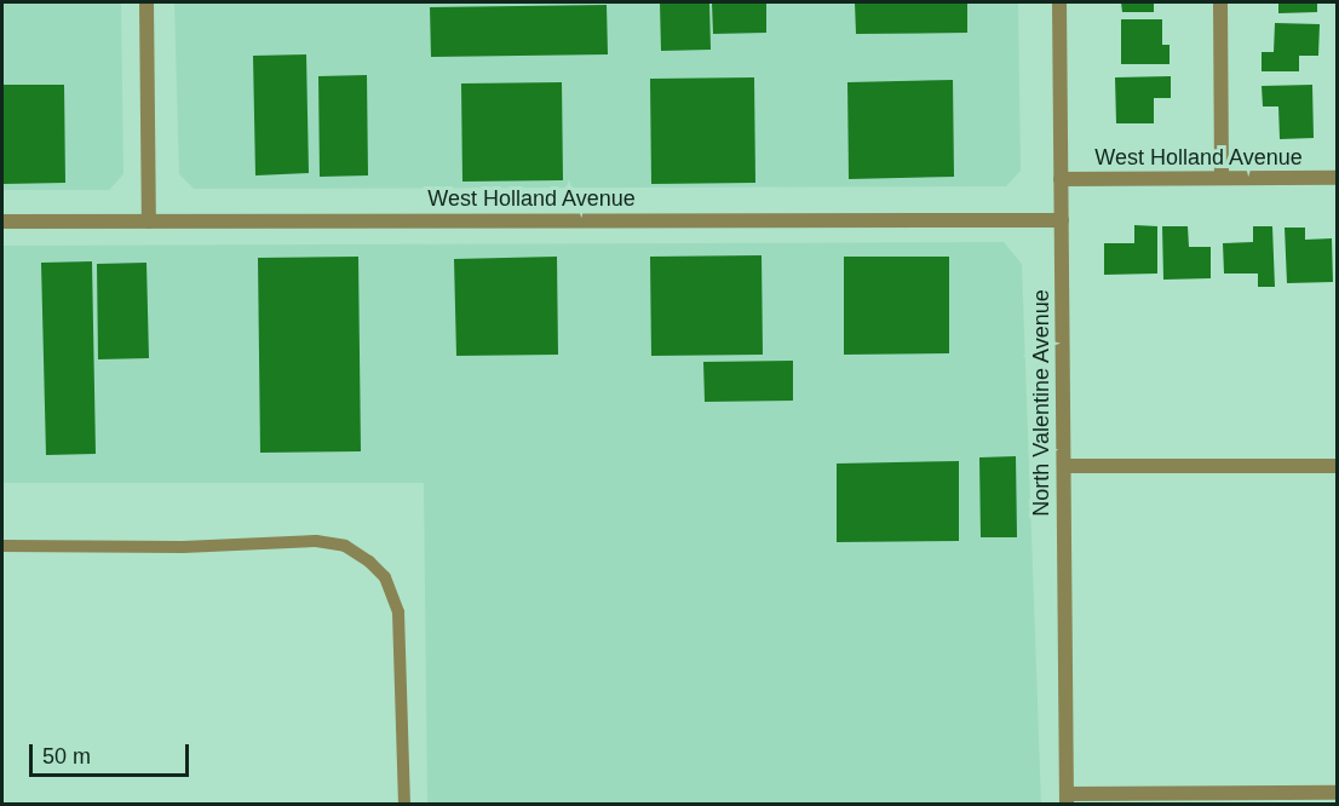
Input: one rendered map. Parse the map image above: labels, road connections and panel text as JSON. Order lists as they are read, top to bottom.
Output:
{
  "streets": {
    "street": ["West Holland Avenue", "North Valentine Avenue"]
  },
  "crossings": [
    ["West Holland Avenue", "North Valentine Avenue"]
  ],
  "scale_bar": "50 m"
}
